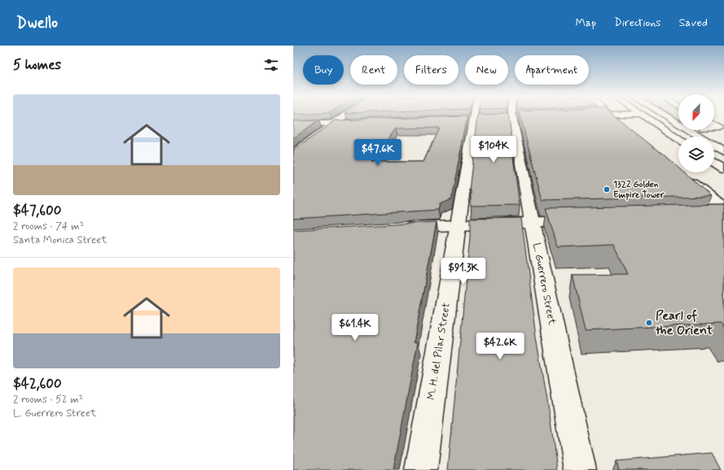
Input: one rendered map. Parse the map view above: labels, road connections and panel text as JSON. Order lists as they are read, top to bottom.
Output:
{
  "streets": {
    "main road": ["L. Guerrero Street", "M. H. del Pilar Street"]
  },
  "places": ["1322 Golden Empire Tower", "Pearl of the Orient"],
  "north": "bottom left",
  "page": {
    "header": "Dwello",
    "nav": ["Map", "Directions", "Saved"],
    "heading": "5 homes",
    "chip": [
      "Buy",
      "Rent",
      "Filters",
      "New",
      "Apartment"
    ],
    "list": [
      {
        "name": "$47,600",
        "note": "2 rooms · 74 m² · Santa Monica Street"
      },
      {
        "name": "$42,600",
        "note": "2 rooms · 52 m² · L. Guerrero Street"
      }
    ],
    "price": [
      "$104K",
      "$47.6K",
      "$91.3K",
      "$61.4K",
      "$42.6K"
    ]
  }
}
